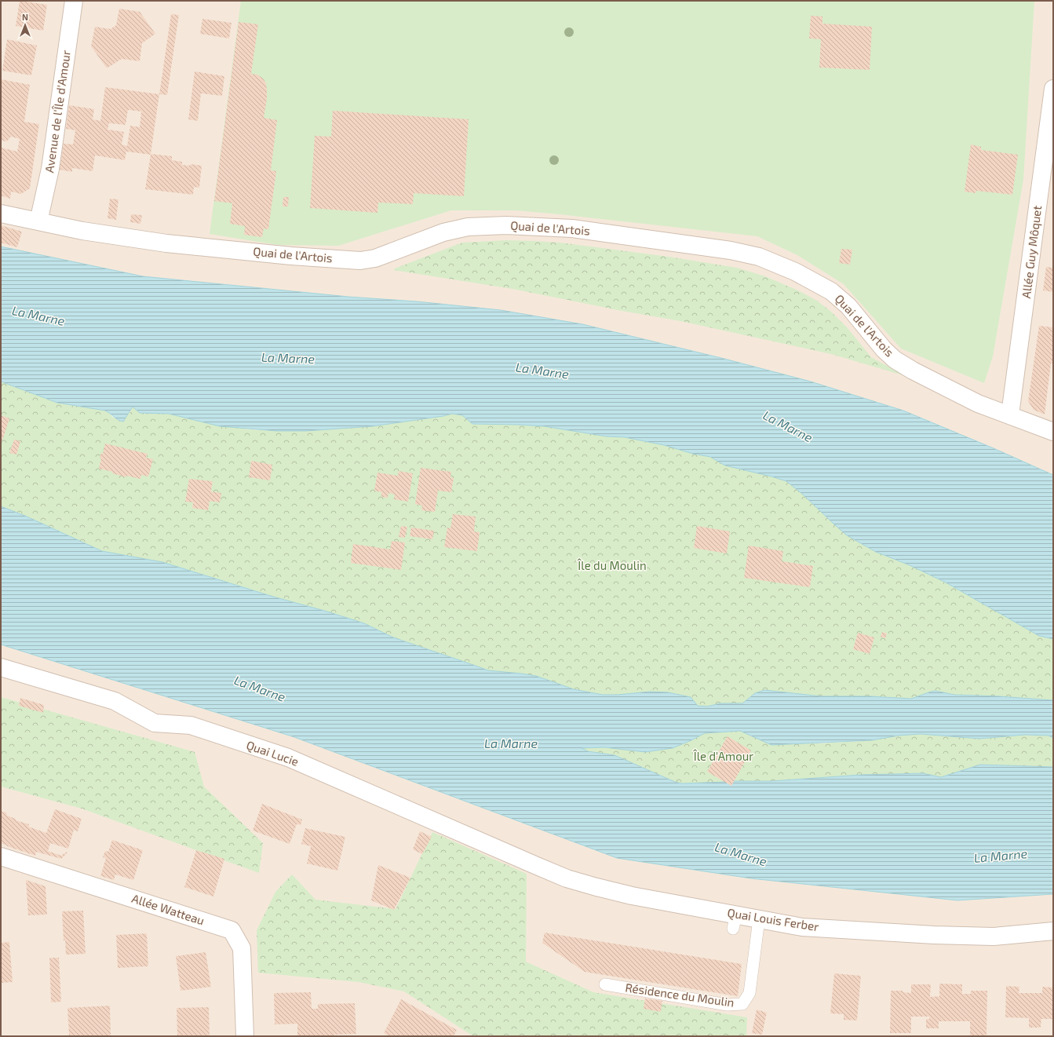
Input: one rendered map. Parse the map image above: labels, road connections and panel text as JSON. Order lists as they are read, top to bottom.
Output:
{
  "streets": {
    "street": [
      "Avenue de l'Île d'Amour",
      "Quai de l'Artois",
      "Allée Guy Môquet",
      "Quai Lucie",
      "Allée Watteau",
      "Quai Louis Ferber"
    ],
    "lane": ["Résidence du Moulin"]
  },
  "crossings": [
    ["Avenue de l'Île d'Amour", "Quai de l'Artois"],
    ["Quai de l'Artois", "Allée Guy Môquet"],
    ["Quai Lucie", "Quai Louis Ferber"],
    ["Quai Louis Ferber", "Résidence du Moulin"]
  ],
  "water": ["La Marne"],
  "parks": ["Île du Moulin", "Île d'Amour"],
  "north": "top"
}
